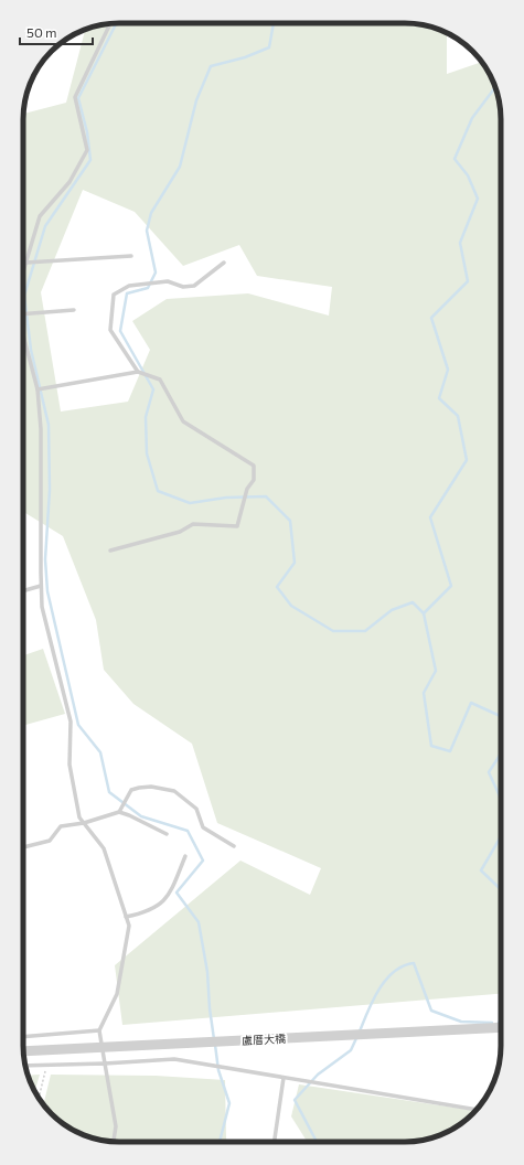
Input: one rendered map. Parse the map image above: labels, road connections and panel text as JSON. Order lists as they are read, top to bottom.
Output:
{
  "streets": {
    "street": ["盧厝大橋"]
  },
  "scale_bar": "50 m"
}
